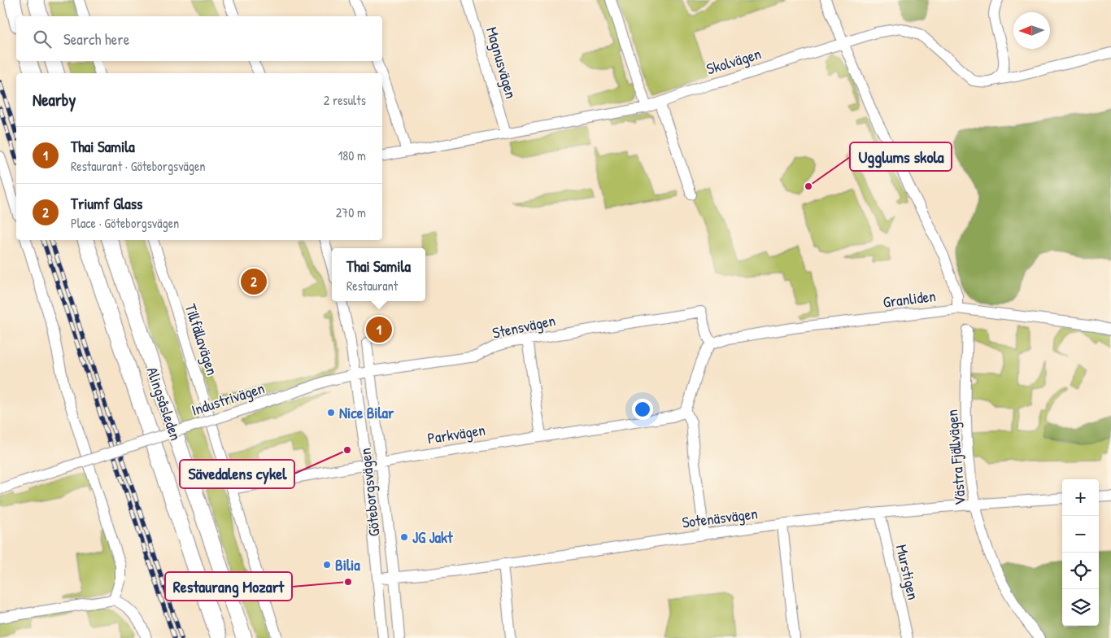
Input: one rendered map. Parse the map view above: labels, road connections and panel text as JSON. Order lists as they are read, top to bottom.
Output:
{
  "streets": {
    "highway": ["Alingsåsleden"],
    "street": [
      "Skolvägen",
      "Magnusvägen",
      "Granliden",
      "Stensvägen",
      "Tillfällavägen",
      "Industrivägen",
      "Parkvägen",
      "Västra Fjällvägen",
      "Göteborgsvägen",
      "Sotenäsvägen",
      "Murstigen"
    ]
  },
  "crossings": [
    ["Skolvägen", "Magnusvägen"],
    ["Granliden", "Stensvägen"],
    ["Stensvägen", "Industrivägen"],
    ["Stensvägen", "Göteborgsvägen"],
    ["Tillfällavägen", "Parkvägen"],
    ["Industrivägen", "Göteborgsvägen"],
    ["Parkvägen", "Göteborgsvägen"],
    ["Västra Fjällvägen", "Sotenäsvägen"],
    ["Göteborgsvägen", "Sotenäsvägen"],
    ["Sotenäsvägen", "Murstigen"]
  ],
  "places": [
    "Ugglums skola",
    "Nice Bilar",
    "Sävedalens cykel",
    "JG Jakt",
    "Bilia",
    "Restaurang Mozart"
  ],
  "north": "left",
  "page": {
    "search": "Search here",
    "heading": ["Nearby", "2 results"],
    "list": [
      {
        "mark": "1",
        "name": "Thai Samila",
        "note": "Restaurant · Göteborgsvägen",
        "value": "180 m"
      },
      {
        "mark": "2",
        "name": "Triumf Glass",
        "note": "Place · Göteborgsvägen",
        "value": "270 m"
      }
    ],
    "popup": ["Thai Samila", "Restaurant"],
    "pins": ["2", "1"],
    "map_buttons": ["+", "−"]
  }
}
